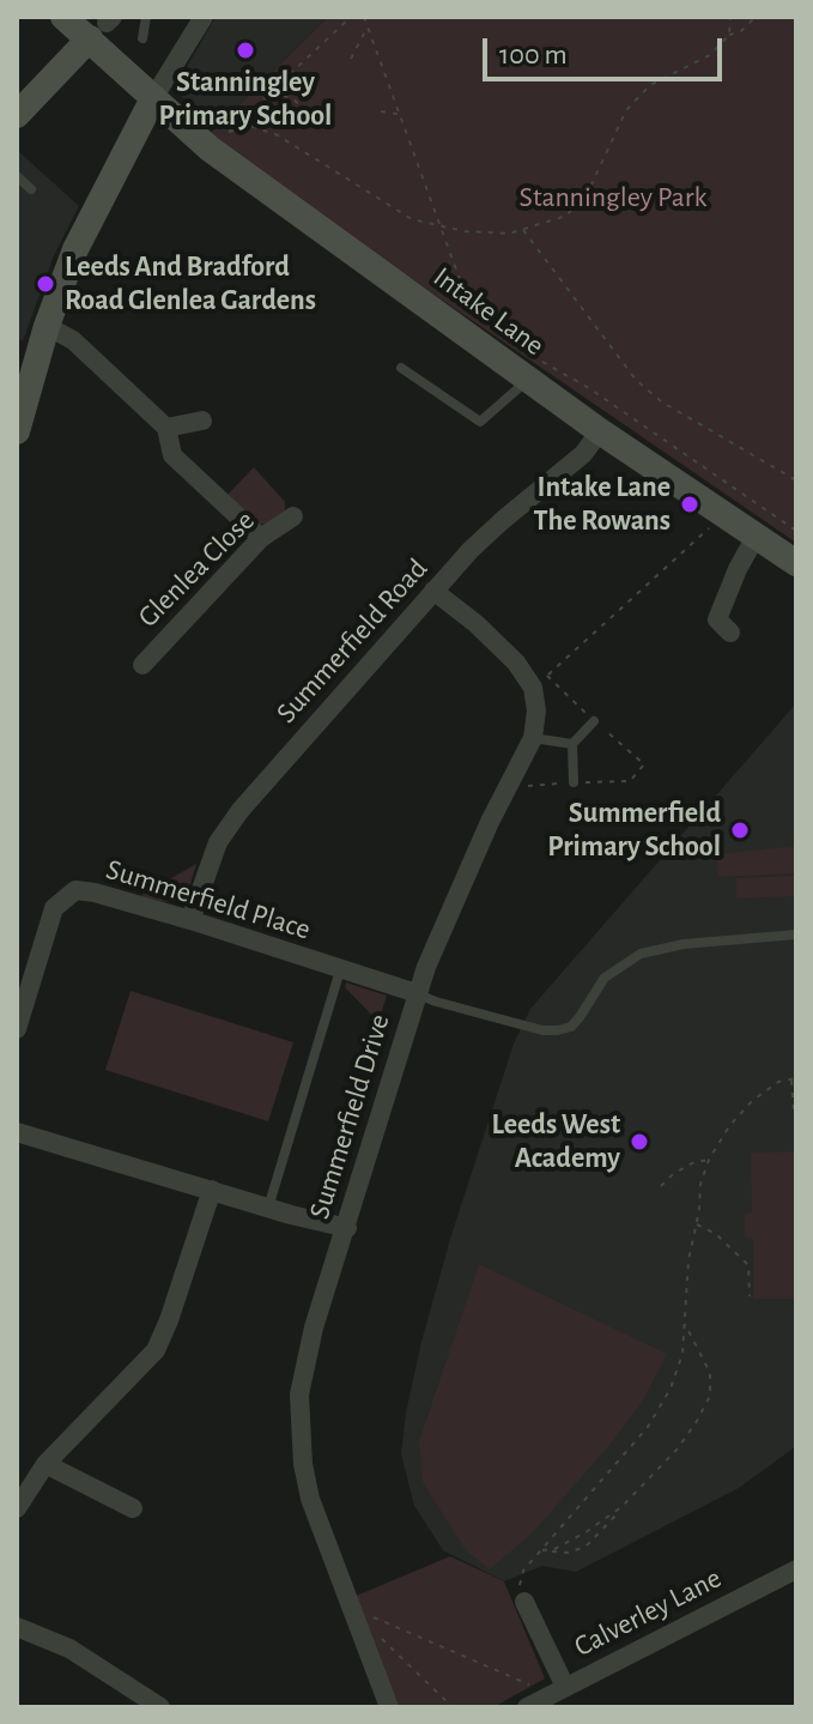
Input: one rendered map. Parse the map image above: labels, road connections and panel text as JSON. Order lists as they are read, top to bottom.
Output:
{
  "streets": {
    "street": [
      "Intake Lane",
      "Glenlea Close",
      "Summerfield Road",
      "Summerfield Place",
      "Summerfield Drive",
      "Calverley Lane"
    ]
  },
  "crossings": [
    ["Intake Lane", "Summerfield Road"],
    ["Summerfield Road", "Summerfield Place"],
    ["Summerfield Place", "Summerfield Drive"]
  ],
  "parks": ["Stanningley Park"],
  "places": [
    "Stanningley Primary School",
    "Leeds And Bradford Road Glenlea Gardens",
    "Intake Lane The Rowans",
    "Summerfield Primary School",
    "Leeds West Academy"
  ],
  "scale_bar": "100 m"
}
